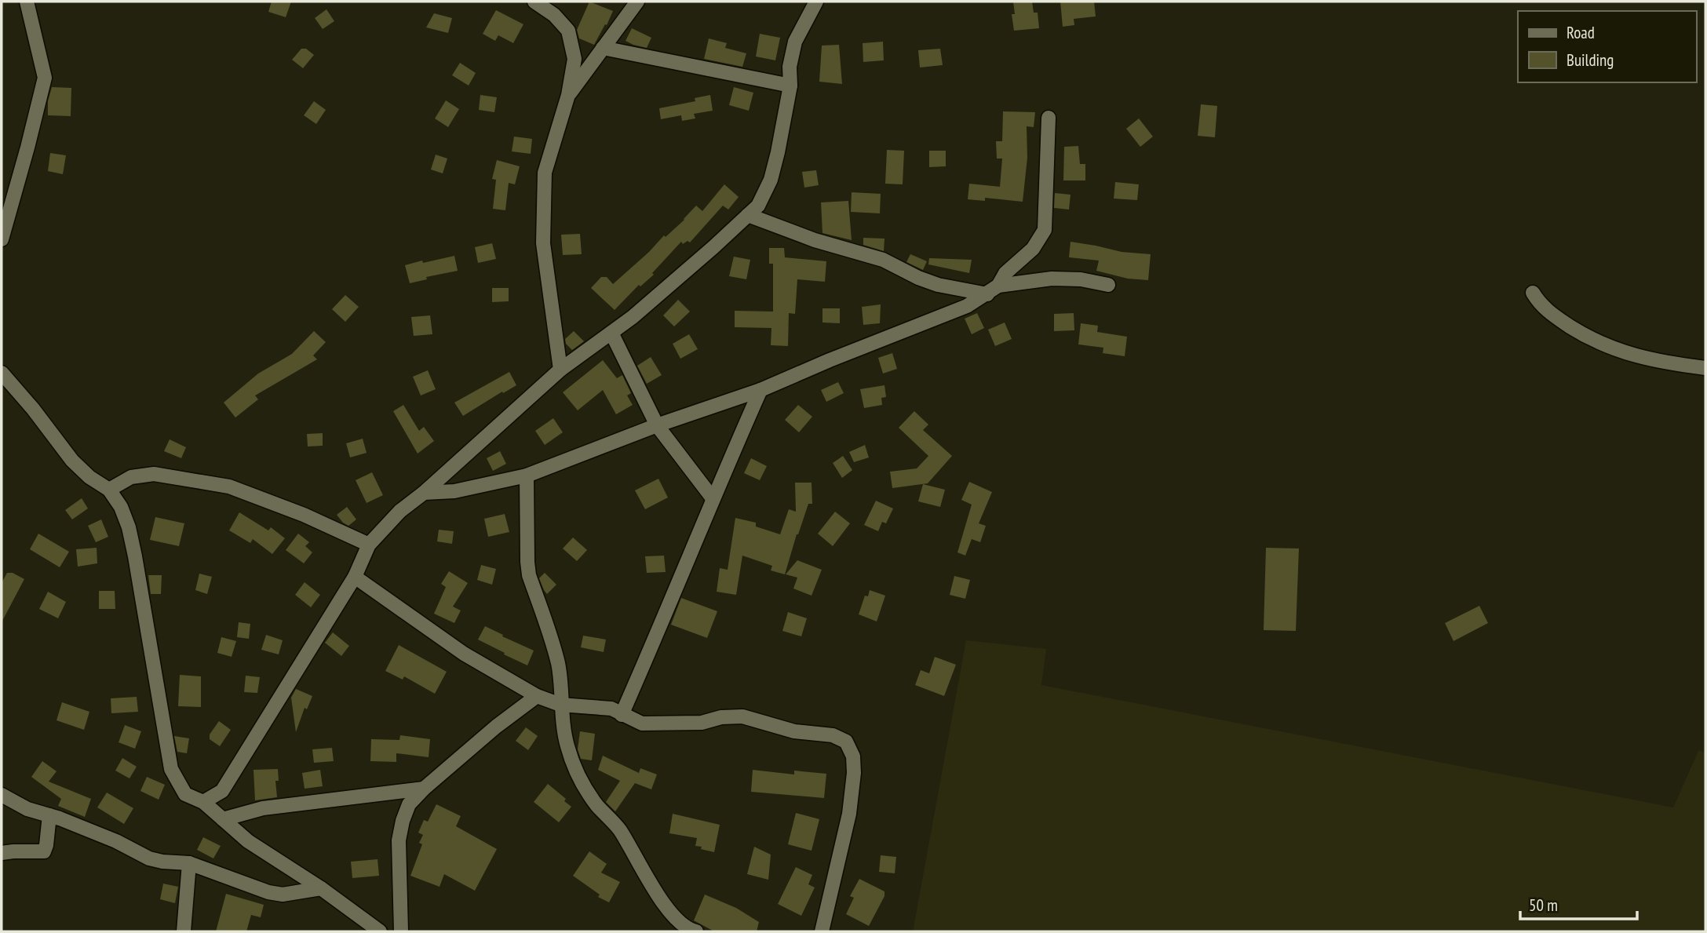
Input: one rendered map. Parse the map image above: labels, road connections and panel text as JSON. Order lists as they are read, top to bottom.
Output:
{
  "legend": ["Road", "Building"],
  "scale_bar": "50 m"
}
